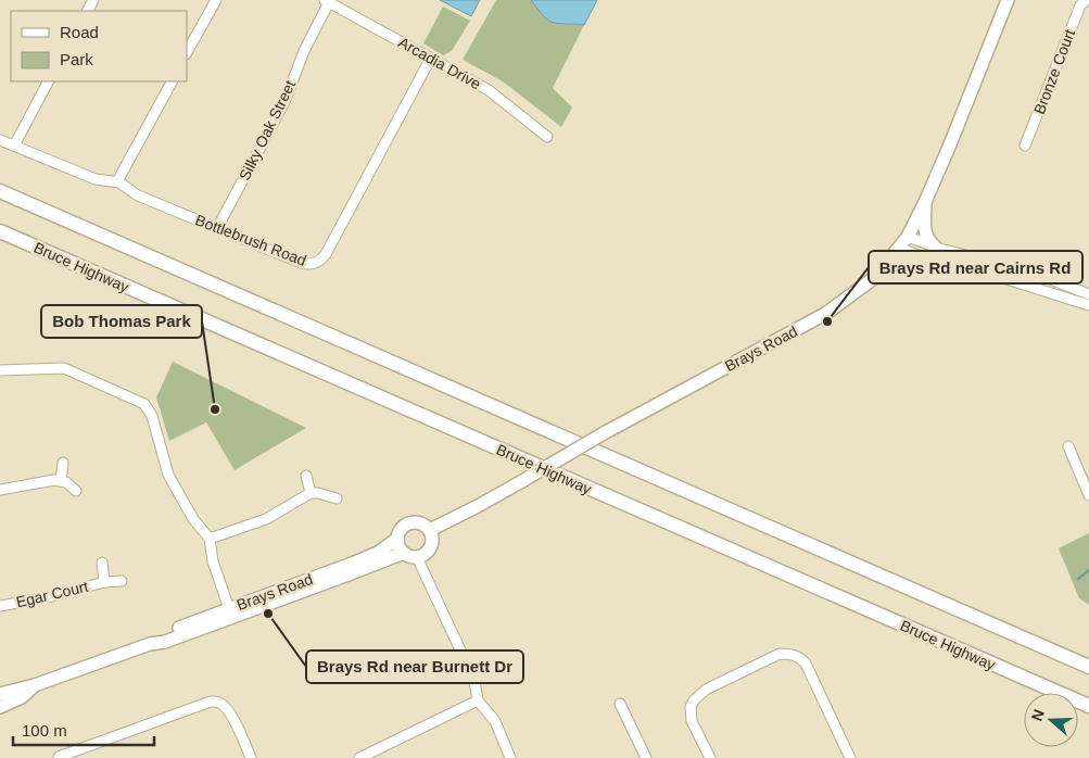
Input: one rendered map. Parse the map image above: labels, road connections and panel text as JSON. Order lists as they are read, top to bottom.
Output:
{
  "streets": {
    "highway": ["Bruce Highway"],
    "main road": ["Brays Road"],
    "street": [
      "Arcadia Drive",
      "Bronze Court",
      "Silky Oak Street",
      "Bottlebrush Road",
      "Egar Court"
    ]
  },
  "crossings": [
    ["Arcadia Drive", "Silky Oak Street"],
    ["Arcadia Drive", "Bottlebrush Road"],
    ["Silky Oak Street", "Bottlebrush Road"]
  ],
  "places": ["Brays Rd near Cairns Rd", "Bob Thomas Park", "Brays Rd near Burnett Dr"],
  "legend": ["Road", "Park"],
  "scale_bar": "100 m",
  "north": "left"
}
